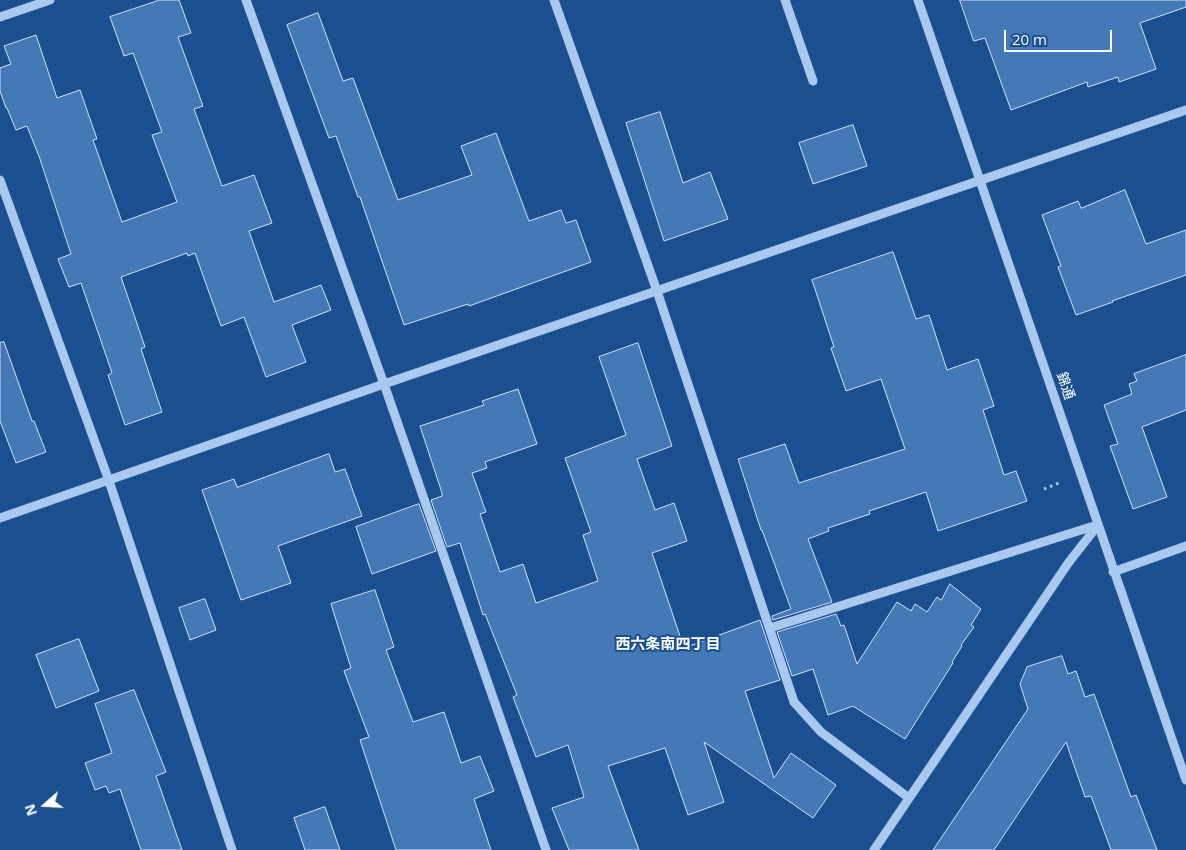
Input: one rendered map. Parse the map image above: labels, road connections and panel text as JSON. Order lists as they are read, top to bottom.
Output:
{
  "streets": {
    "street": ["錦通"]
  },
  "districts": ["西六条南四丁目"],
  "scale_bar": "20 m",
  "north": "left"
}
